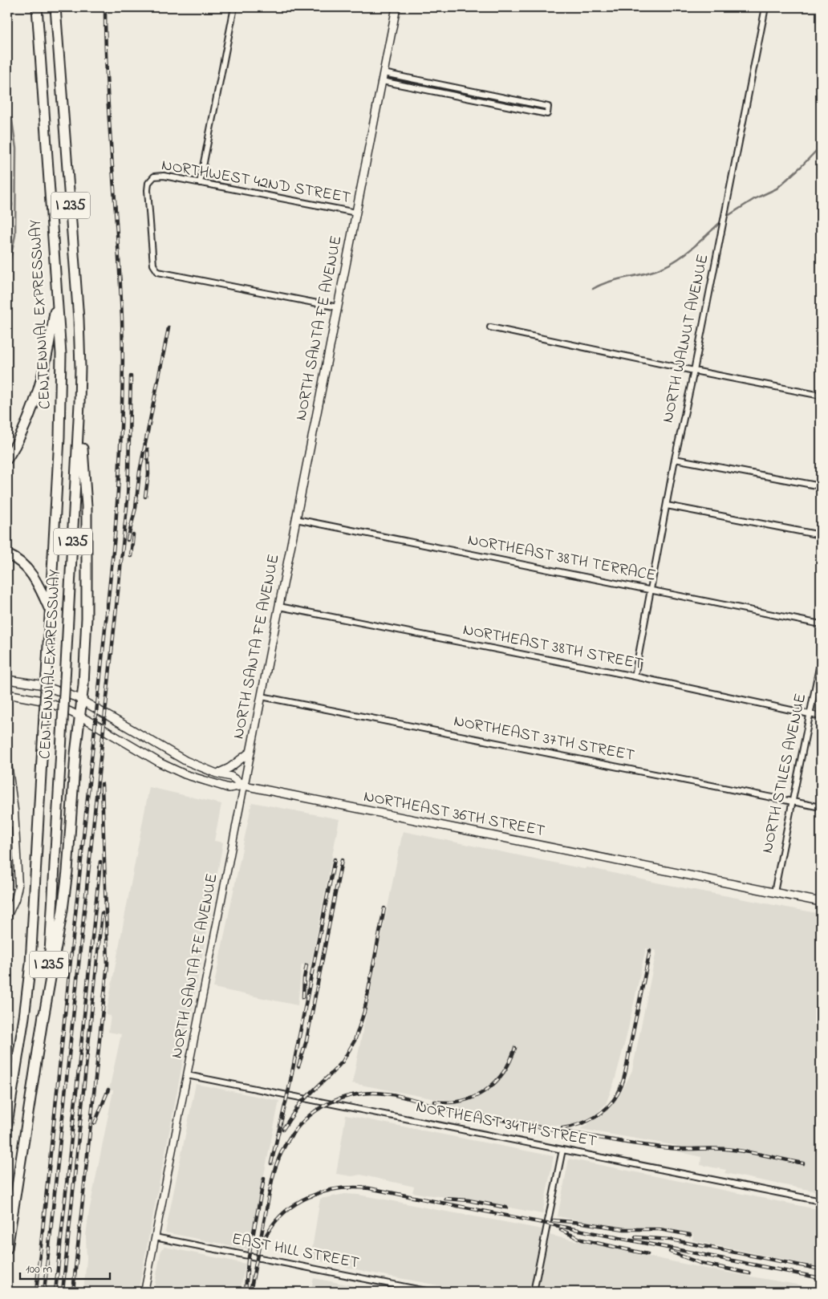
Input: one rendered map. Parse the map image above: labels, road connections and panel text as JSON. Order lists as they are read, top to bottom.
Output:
{
  "streets": {
    "highway": ["I 235", "CENTENNIAL EXPRESSWAY"],
    "main road": ["NORTH SANTA FE AVENUE", "NORTHEAST 36TH STREET"],
    "street": [
      "NORTHWEST 42ND STREET",
      "NORTH WALNUT AVENUE",
      "NORTHEAST 38TH TERRACE",
      "NORTHEAST 38TH STREET",
      "NORTHEAST 37TH STREET",
      "NORTH STILES AVENUE",
      "NORTHEAST 34TH STREET",
      "EAST HILL STREET"
    ]
  },
  "crossings": [
    ["NORTHWEST 42ND STREET", "NORTH SANTA FE AVENUE"],
    ["NORTH SANTA FE AVENUE", "NORTHEAST 38TH TERRACE"],
    ["NORTH SANTA FE AVENUE", "NORTHEAST 38TH STREET"],
    ["NORTH SANTA FE AVENUE", "NORTHEAST 37TH STREET"],
    ["NORTH SANTA FE AVENUE", "NORTHEAST 36TH STREET"],
    ["NORTH SANTA FE AVENUE", "NORTHEAST 34TH STREET"],
    ["NORTH SANTA FE AVENUE", "EAST HILL STREET"],
    ["NORTH WALNUT AVENUE", "NORTHEAST 38TH TERRACE"],
    ["NORTH WALNUT AVENUE", "NORTHEAST 38TH STREET"],
    ["NORTHEAST 38TH STREET", "NORTH STILES AVENUE"],
    ["NORTHEAST 37TH STREET", "NORTH STILES AVENUE"],
    ["NORTH STILES AVENUE", "NORTHEAST 36TH STREET"]
  ],
  "scale_bar": "100 m"
}
